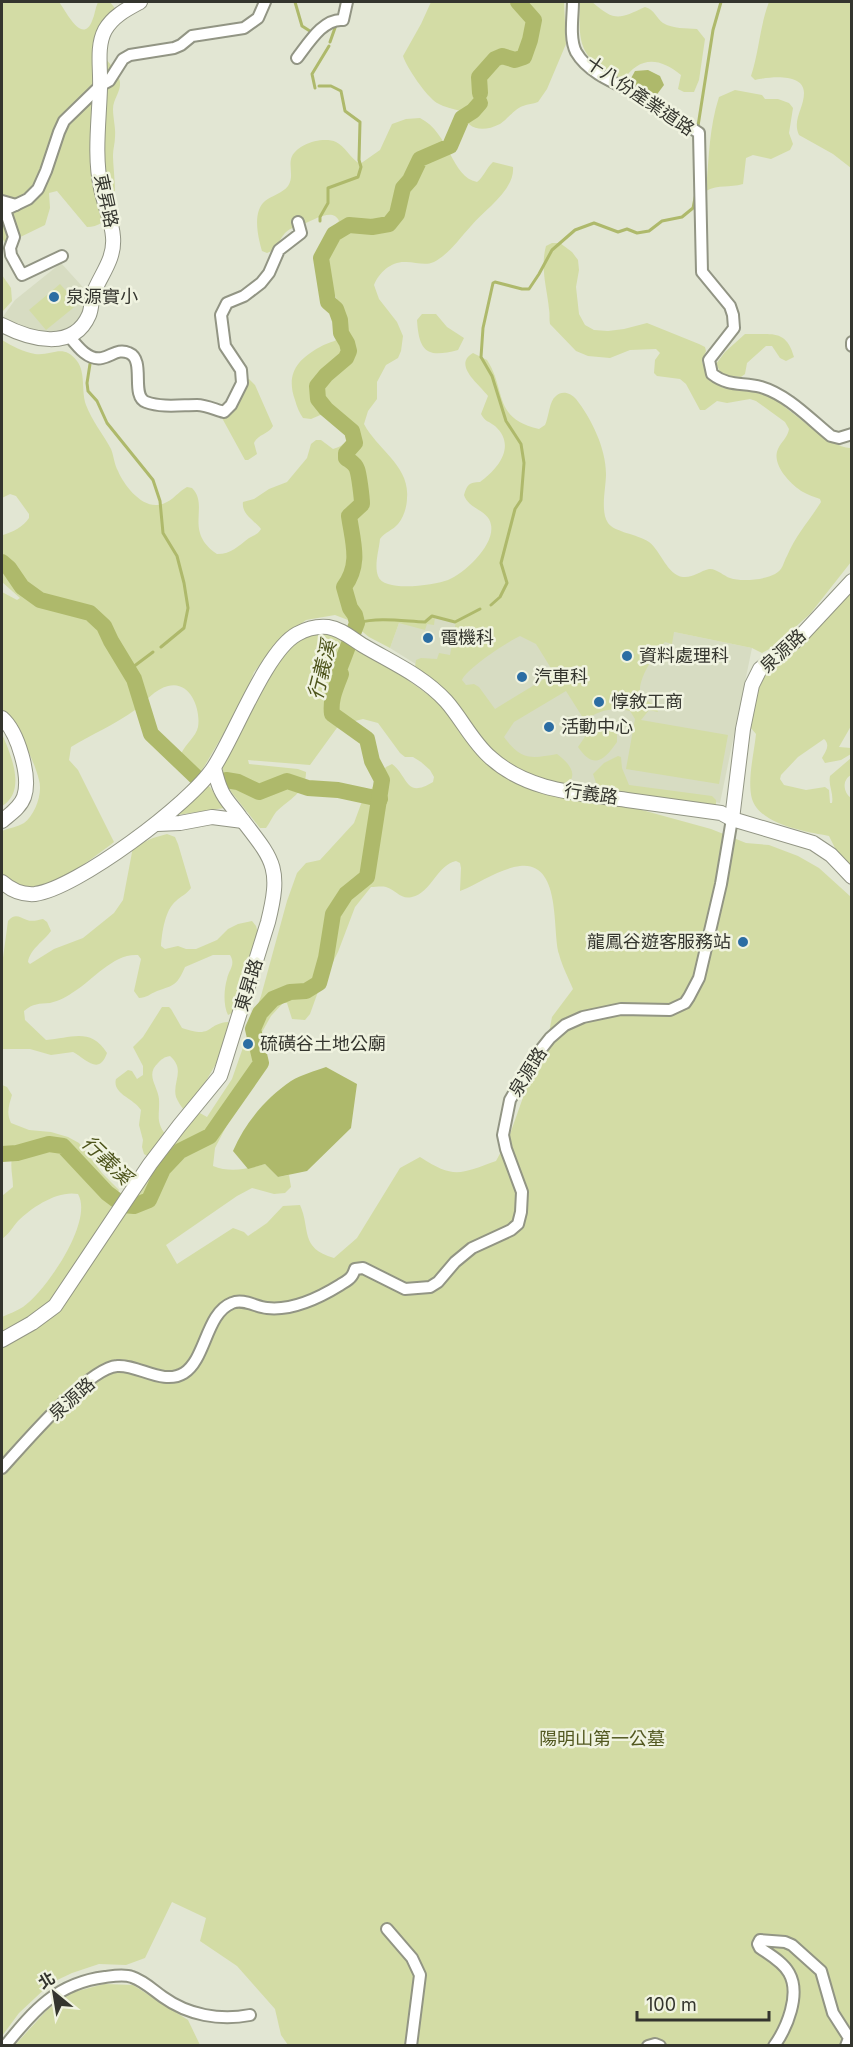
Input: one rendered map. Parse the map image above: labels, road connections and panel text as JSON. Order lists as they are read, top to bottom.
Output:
{
  "streets": {
    "street": [
      "十八份產業道路",
      "東昇路",
      "泉源路",
      "行義路"
    ]
  },
  "crossings": [
    ["東昇路", "行義路"],
    ["泉源路", "行義路"]
  ],
  "water": ["行義溪"],
  "parks": ["陽明山第一公墓"],
  "places": [
    "泉源實小",
    "電機科",
    "資料處理科",
    "汽車科",
    "惇敘工商",
    "活動中心",
    "龍鳳谷遊客服務站",
    "硫磺谷土地公廟"
  ],
  "scale_bar": "100 m",
  "north": "top left"
}
